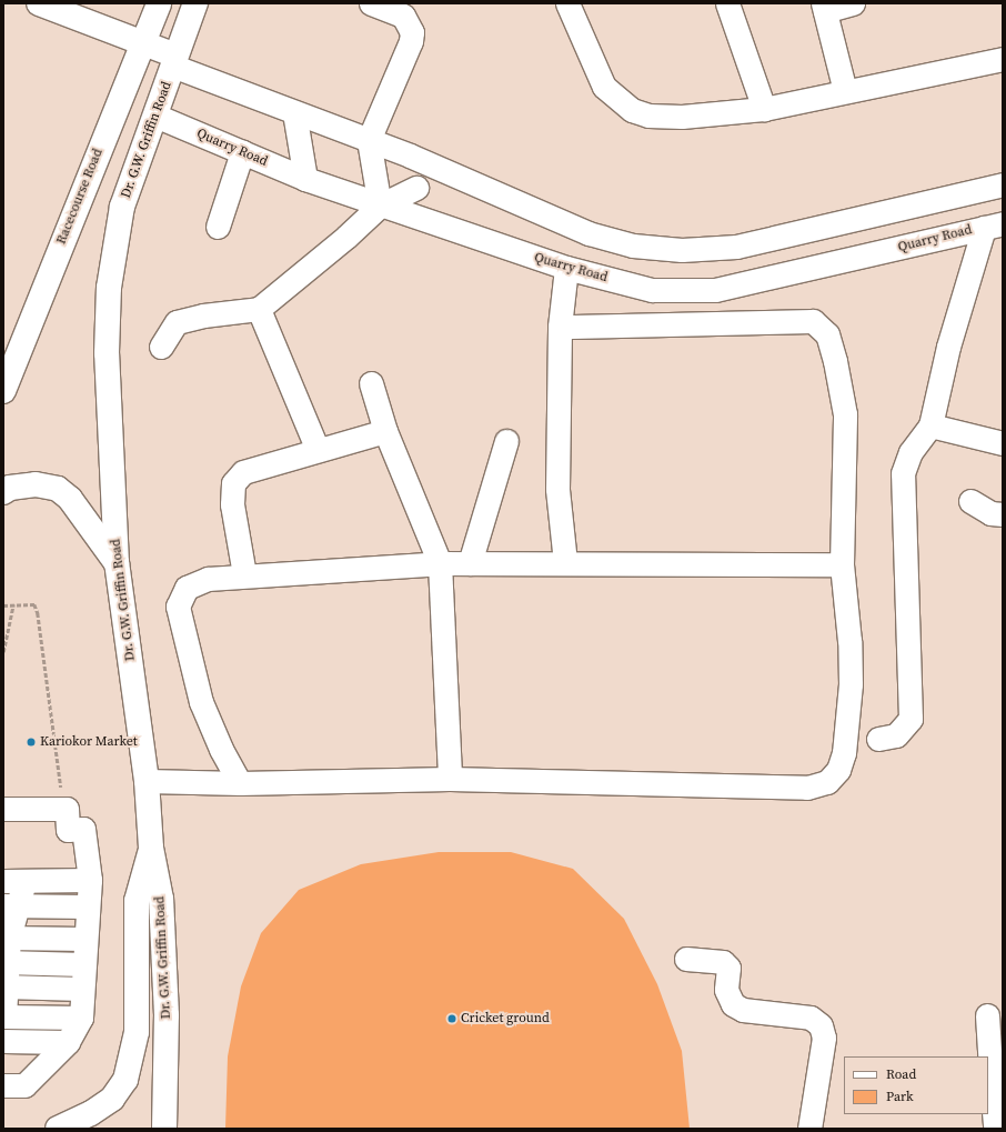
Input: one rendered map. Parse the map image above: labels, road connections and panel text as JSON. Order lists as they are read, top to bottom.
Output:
{
  "streets": {
    "main road": ["Dr. G.W. Griffin Road", "Racecourse Road"],
    "street": ["Quarry Road"]
  },
  "crossings": [
    ["Dr. G.W. Griffin Road", "Quarry Road"]
  ],
  "places": ["Kariokor Market", "Cricket ground"],
  "legend": ["Road", "Park"]
}
